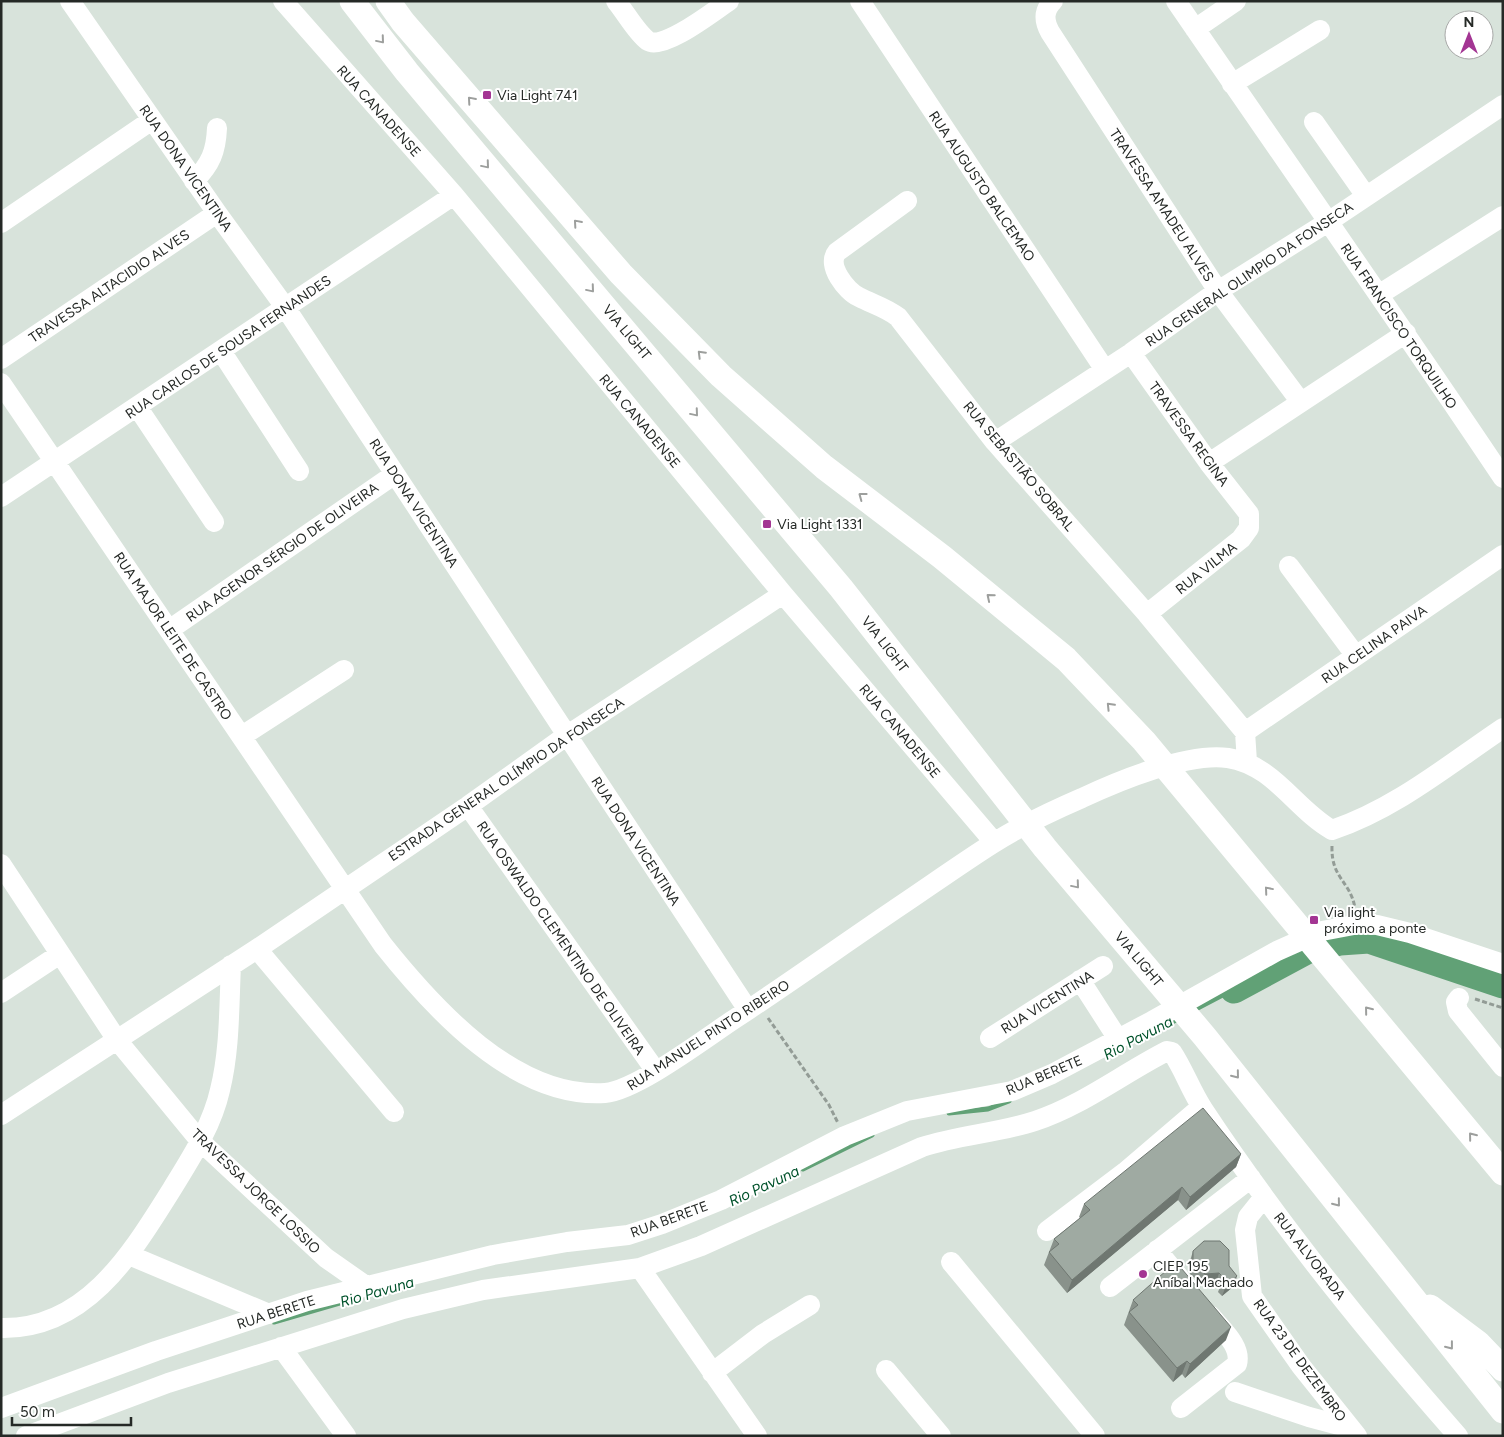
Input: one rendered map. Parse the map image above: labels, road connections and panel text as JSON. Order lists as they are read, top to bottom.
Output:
{
  "streets": {
    "main road": ["VIA LIGHT"],
    "street": [
      "RUA CANADENSE",
      "RUA DONA VICENTINA",
      "RUA AUGUSTO BALCEMAO",
      "TRAVESSA AMADEU ALVES",
      "RUA GENERAL OLIMPIO DA FONSECA",
      "TRAVESSA ALTACIDIO ALVES",
      "RUA FRANCISCO TORQUILHO",
      "RUA CARLOS DE SOUSA FERNANDES",
      "TRAVESSA REGINA",
      "RUA SEBASTIÃO SOBRAL",
      "RUA AGENOR SÉRGIO DE OLIVEIRA",
      "RUA VILMA",
      "RUA MAJOR LEITE DE CASTRO",
      "RUA CELINA PAIVA",
      "ESTRADA GENERAL OLÍMPIO DA FONSECA",
      "RUA OSWALDO CLEMENTINO DE OLIVEIRA",
      "RUA VICENTINA",
      "RUA MANUEL PINTO RIBEIRO",
      "RUA BERETE",
      "TRAVESSA JORGE LOSSIO",
      "RUA ALVORADA",
      "RUA 23 DE DEZEMBRO"
    ]
  },
  "crossings": [
    ["RUA CANADENSE", "RUA CARLOS DE SOUSA FERNANDES"],
    ["RUA CANADENSE", "ESTRADA GENERAL OLÍMPIO DA FONSECA"],
    ["RUA CANADENSE", "RUA MANUEL PINTO RIBEIRO"],
    ["RUA DONA VICENTINA", "TRAVESSA ALTACIDIO ALVES"],
    ["RUA DONA VICENTINA", "RUA CARLOS DE SOUSA FERNANDES"],
    ["RUA DONA VICENTINA", "RUA AGENOR SÉRGIO DE OLIVEIRA"],
    ["RUA DONA VICENTINA", "ESTRADA GENERAL OLÍMPIO DA FONSECA"],
    ["RUA DONA VICENTINA", "RUA MANUEL PINTO RIBEIRO"],
    ["RUA AUGUSTO BALCEMAO", "RUA GENERAL OLIMPIO DA FONSECA"],
    ["TRAVESSA AMADEU ALVES", "RUA GENERAL OLIMPIO DA FONSECA"],
    ["RUA GENERAL OLIMPIO DA FONSECA", "RUA FRANCISCO TORQUILHO"],
    ["RUA GENERAL OLIMPIO DA FONSECA", "TRAVESSA REGINA"],
    ["RUA GENERAL OLIMPIO DA FONSECA", "RUA SEBASTIÃO SOBRAL"],
    ["RUA CARLOS DE SOUSA FERNANDES", "RUA MAJOR LEITE DE CASTRO"],
    ["TRAVESSA REGINA", "RUA VILMA"],
    ["RUA SEBASTIÃO SOBRAL", "RUA VILMA"],
    ["RUA SEBASTIÃO SOBRAL", "RUA CELINA PAIVA"],
    ["RUA AGENOR SÉRGIO DE OLIVEIRA", "RUA MAJOR LEITE DE CASTRO"],
    ["RUA MAJOR LEITE DE CASTRO", "ESTRADA GENERAL OLÍMPIO DA FONSECA"],
    ["RUA MAJOR LEITE DE CASTRO", "RUA MANUEL PINTO RIBEIRO"],
    ["ESTRADA GENERAL OLÍMPIO DA FONSECA", "RUA OSWALDO CLEMENTINO DE OLIVEIRA"],
    ["ESTRADA GENERAL OLÍMPIO DA FONSECA", "RUA MANUEL PINTO RIBEIRO"],
    ["ESTRADA GENERAL OLÍMPIO DA FONSECA", "TRAVESSA JORGE LOSSIO"],
    ["RUA OSWALDO CLEMENTINO DE OLIVEIRA", "RUA MANUEL PINTO RIBEIRO"],
    ["RUA BERETE", "TRAVESSA JORGE LOSSIO"],
    ["RUA ALVORADA", "RUA 23 DE DEZEMBRO"]
  ],
  "water": ["Rio Pavuna"],
  "places": {
    "transit": ["Via Light 741", "Via Light 1331", "Via light próximo a ponte"],
    "other": ["CIEP 195 Aníbal Machado"]
  },
  "scale_bar": "50 m",
  "north": "top"
}
